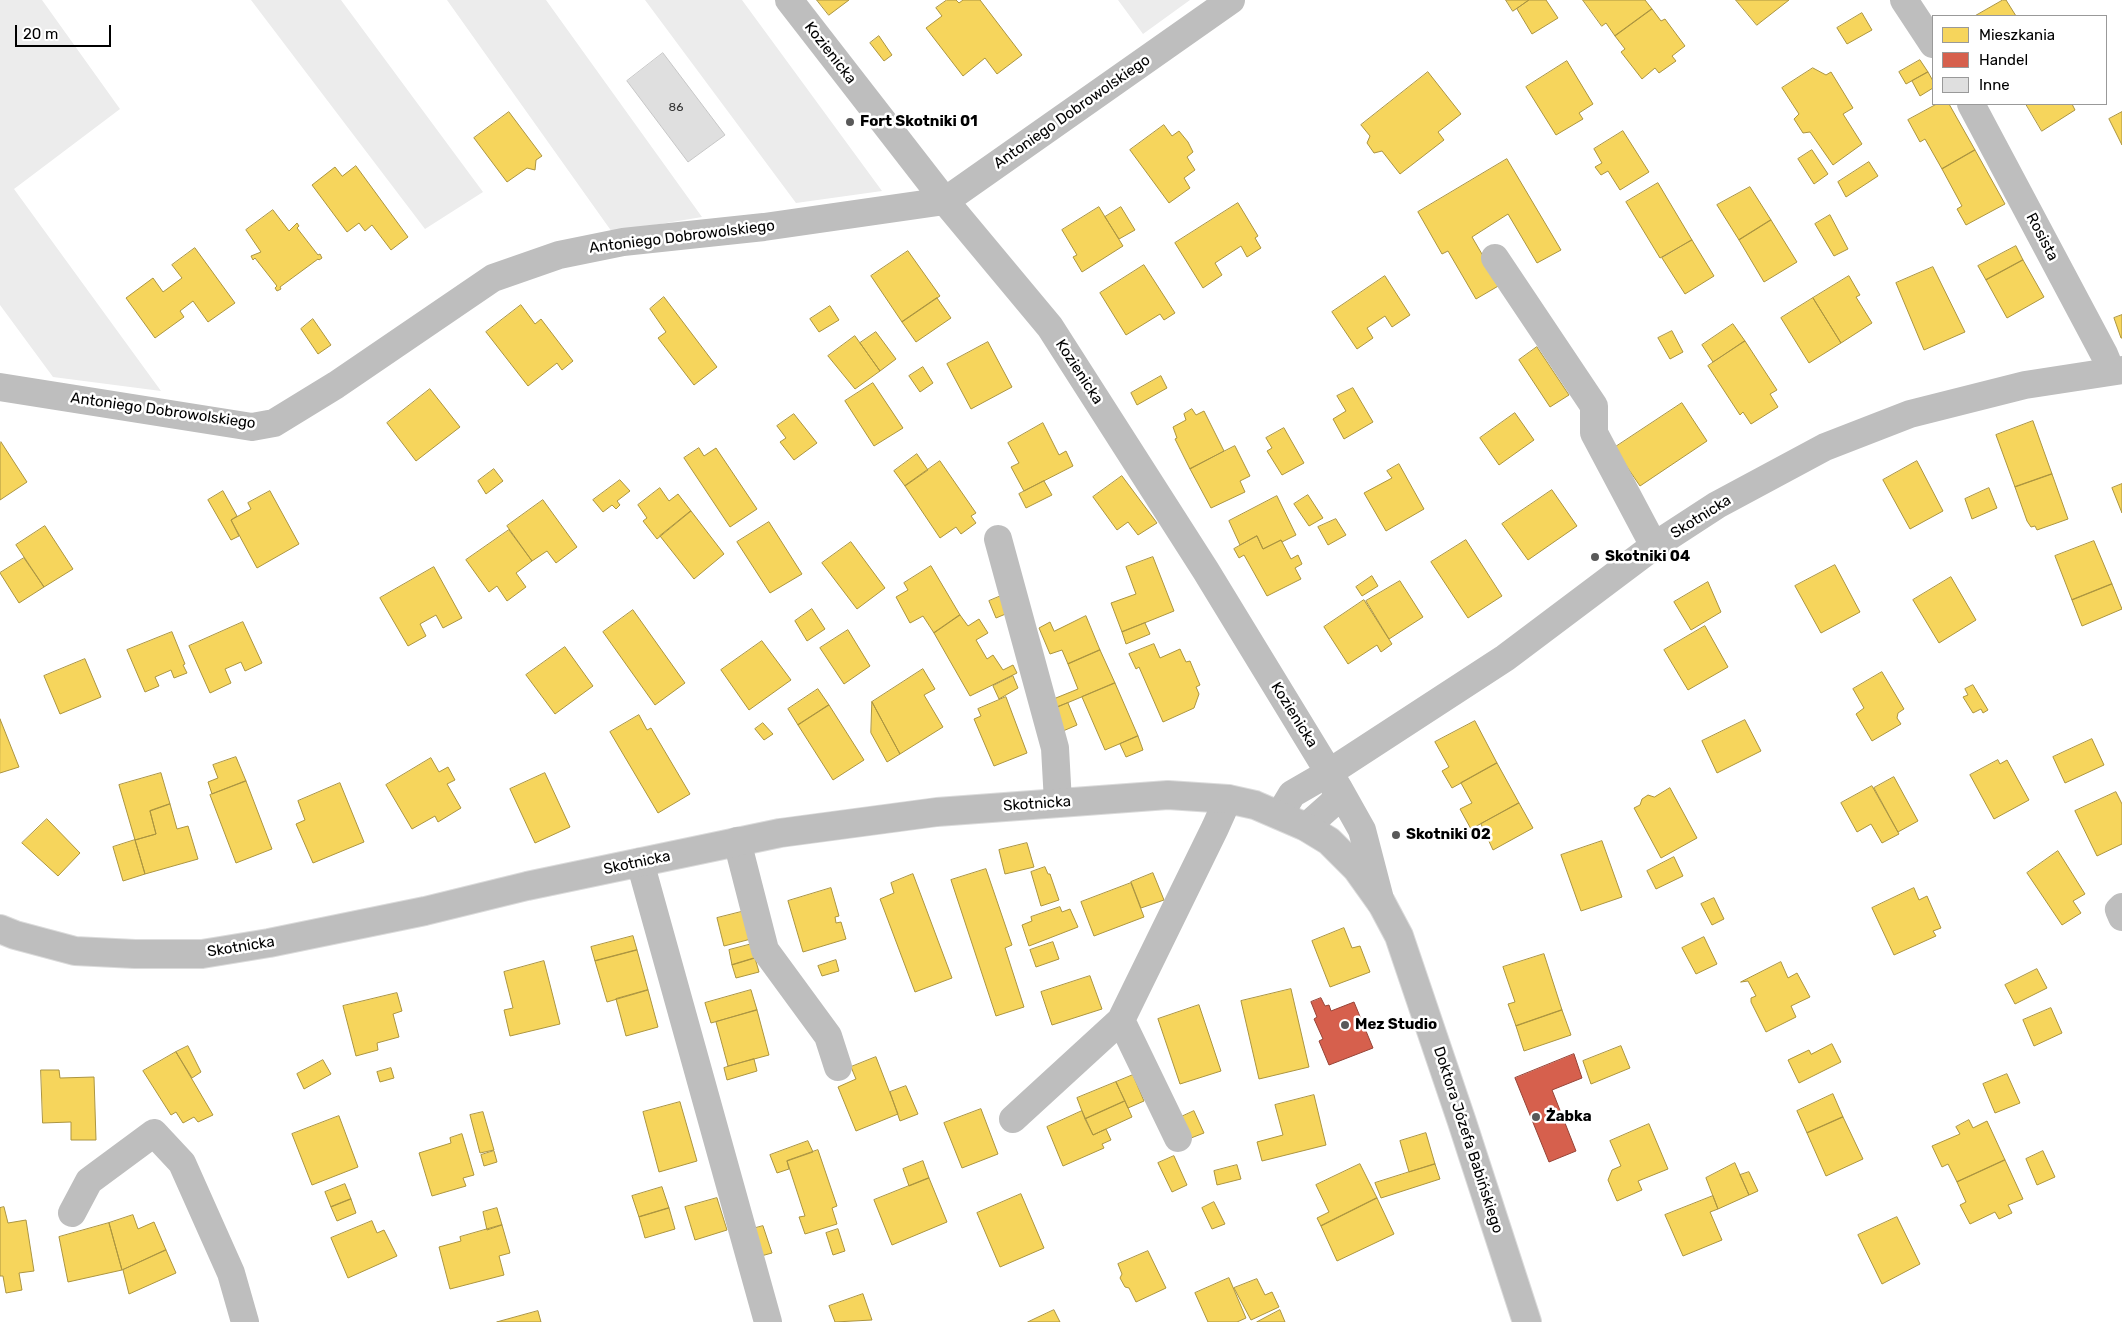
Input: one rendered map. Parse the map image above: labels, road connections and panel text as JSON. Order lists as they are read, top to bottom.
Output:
{
  "streets": {
    "street": [
      "Kozienicka",
      "Antoniego Dobrowolskiego",
      "Rosista",
      "Skotnicka",
      "Doktora Józefa Babińskiego"
    ]
  },
  "crossings": [
    ["Kozienicka", "Antoniego Dobrowolskiego"],
    ["Kozienicka", "Skotnicka"],
    ["Rosista", "Skotnicka"],
    ["Skotnicka", "Doktora Józefa Babińskiego"]
  ],
  "places": [
    "Fort Skotniki 01",
    "Skotniki 04",
    "Skotniki 02",
    "Mez Studio",
    "Żabka"
  ],
  "house_numbers": ["86"],
  "legend": ["Mieszkania", "Handel", "Inne"],
  "scale_bar": "20 m"
}
